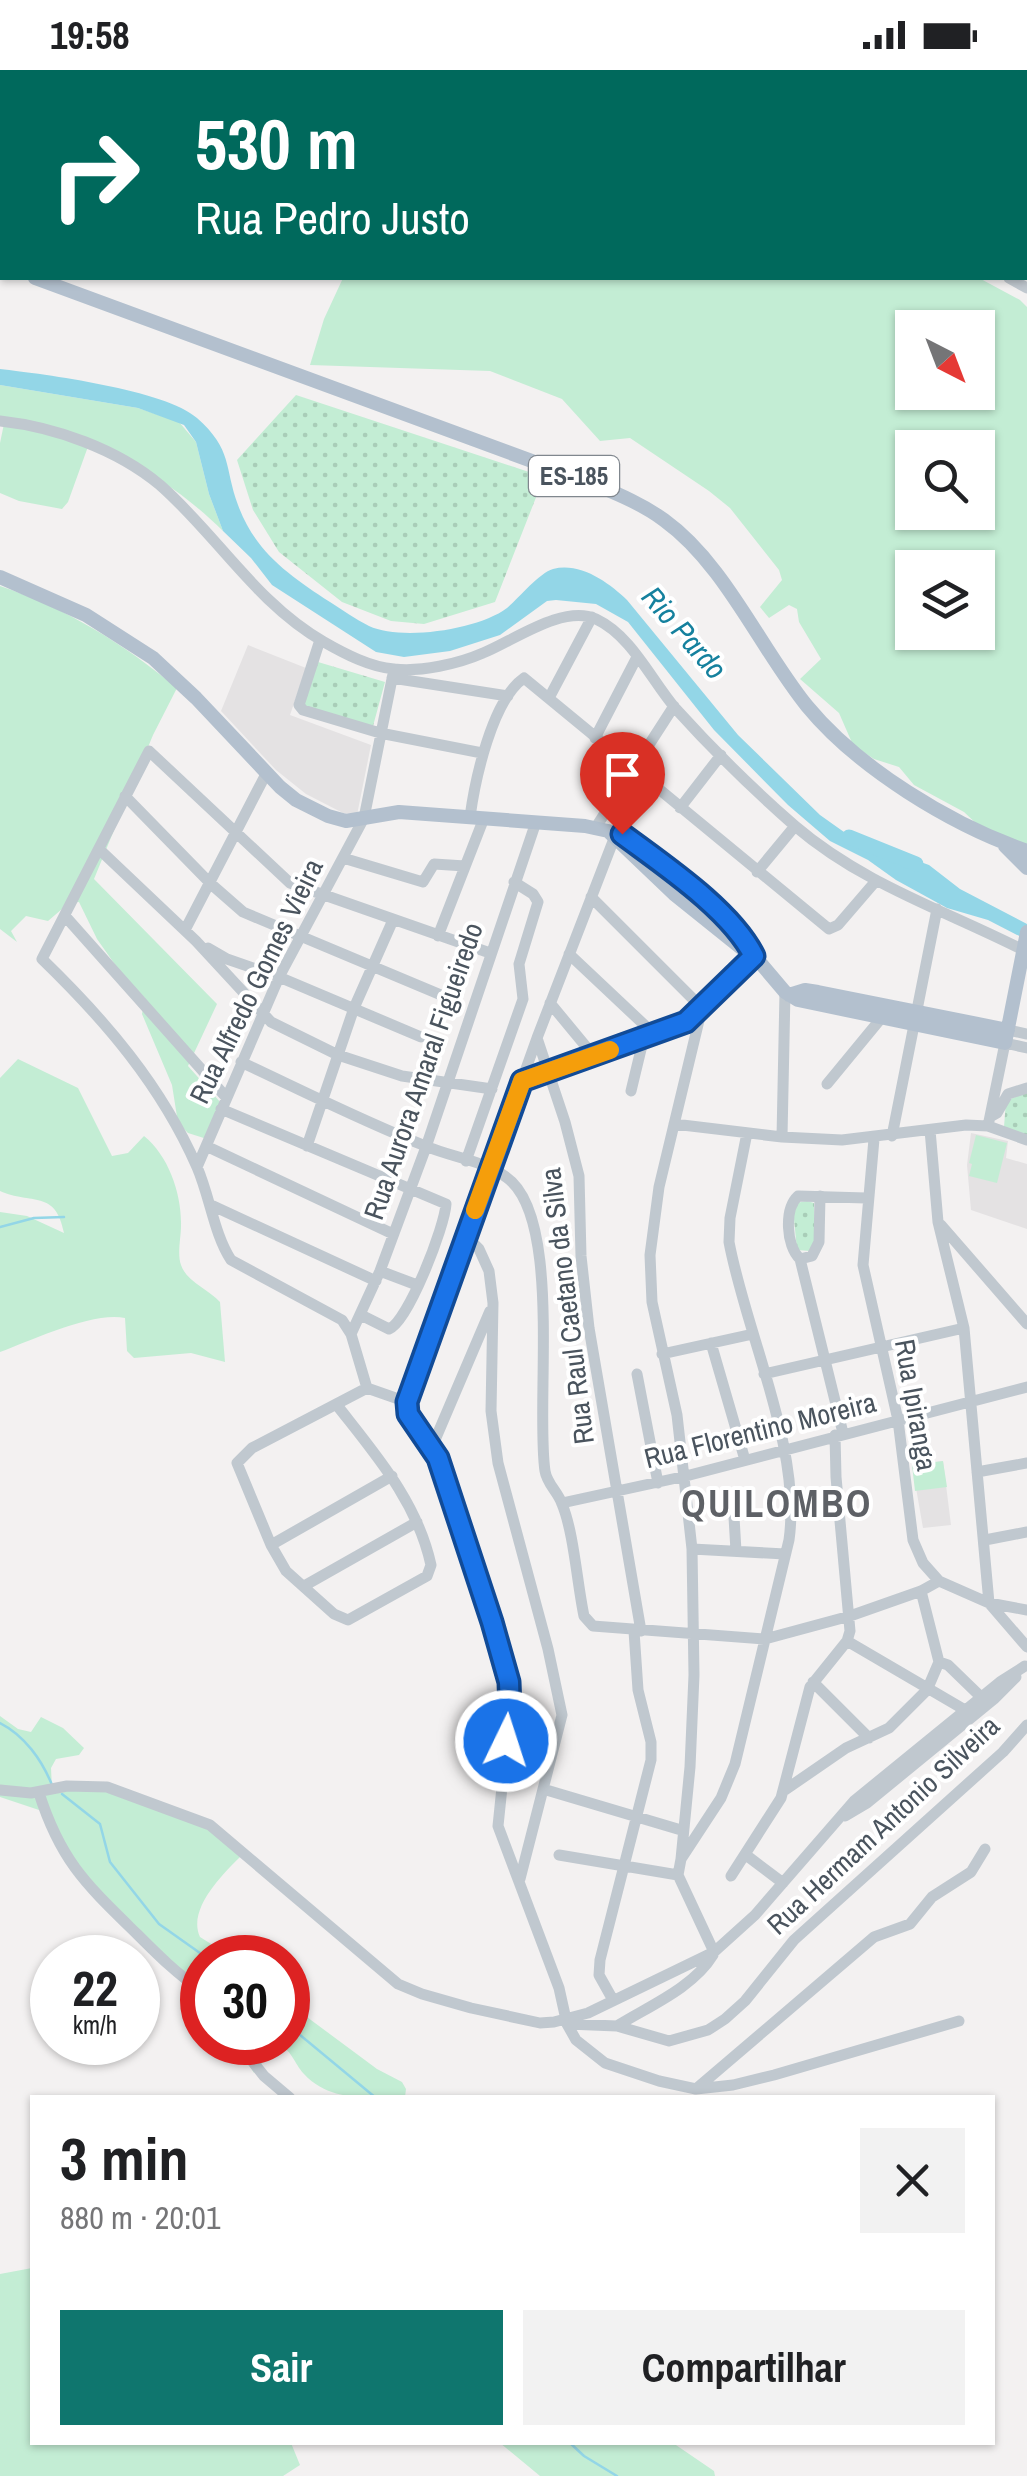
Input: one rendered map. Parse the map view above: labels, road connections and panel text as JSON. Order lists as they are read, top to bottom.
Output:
{
  "streets": {
    "main road": ["ES-185"],
    "street": [
      "Rua Alfredo Gomes Vieira",
      "Rua Aurora Amaral Figueiredo",
      "Rua Raul Caetano da Silva",
      "Rua Ipiranga",
      "Rua Florentino Moreira",
      "Rua Hermam Antonio Silveira"
    ]
  },
  "crossings": [
    ["Rua Raul Caetano da Silva", "Rua Florentino Moreira"],
    ["Rua Ipiranga", "Rua Florentino Moreira"]
  ],
  "districts": ["QUILOMBO"],
  "water": ["Rio Pardo"],
  "north": "bottom right",
  "page": {
    "status": "19:58",
    "turn": ["530 m", "Rua Pedro Justo"],
    "speed": "22 km/h",
    "limit": "30",
    "heading": ["3 min", "880 m · 20:01"],
    "buttons": ["Sair", "Compartilhar"]
  }
}
